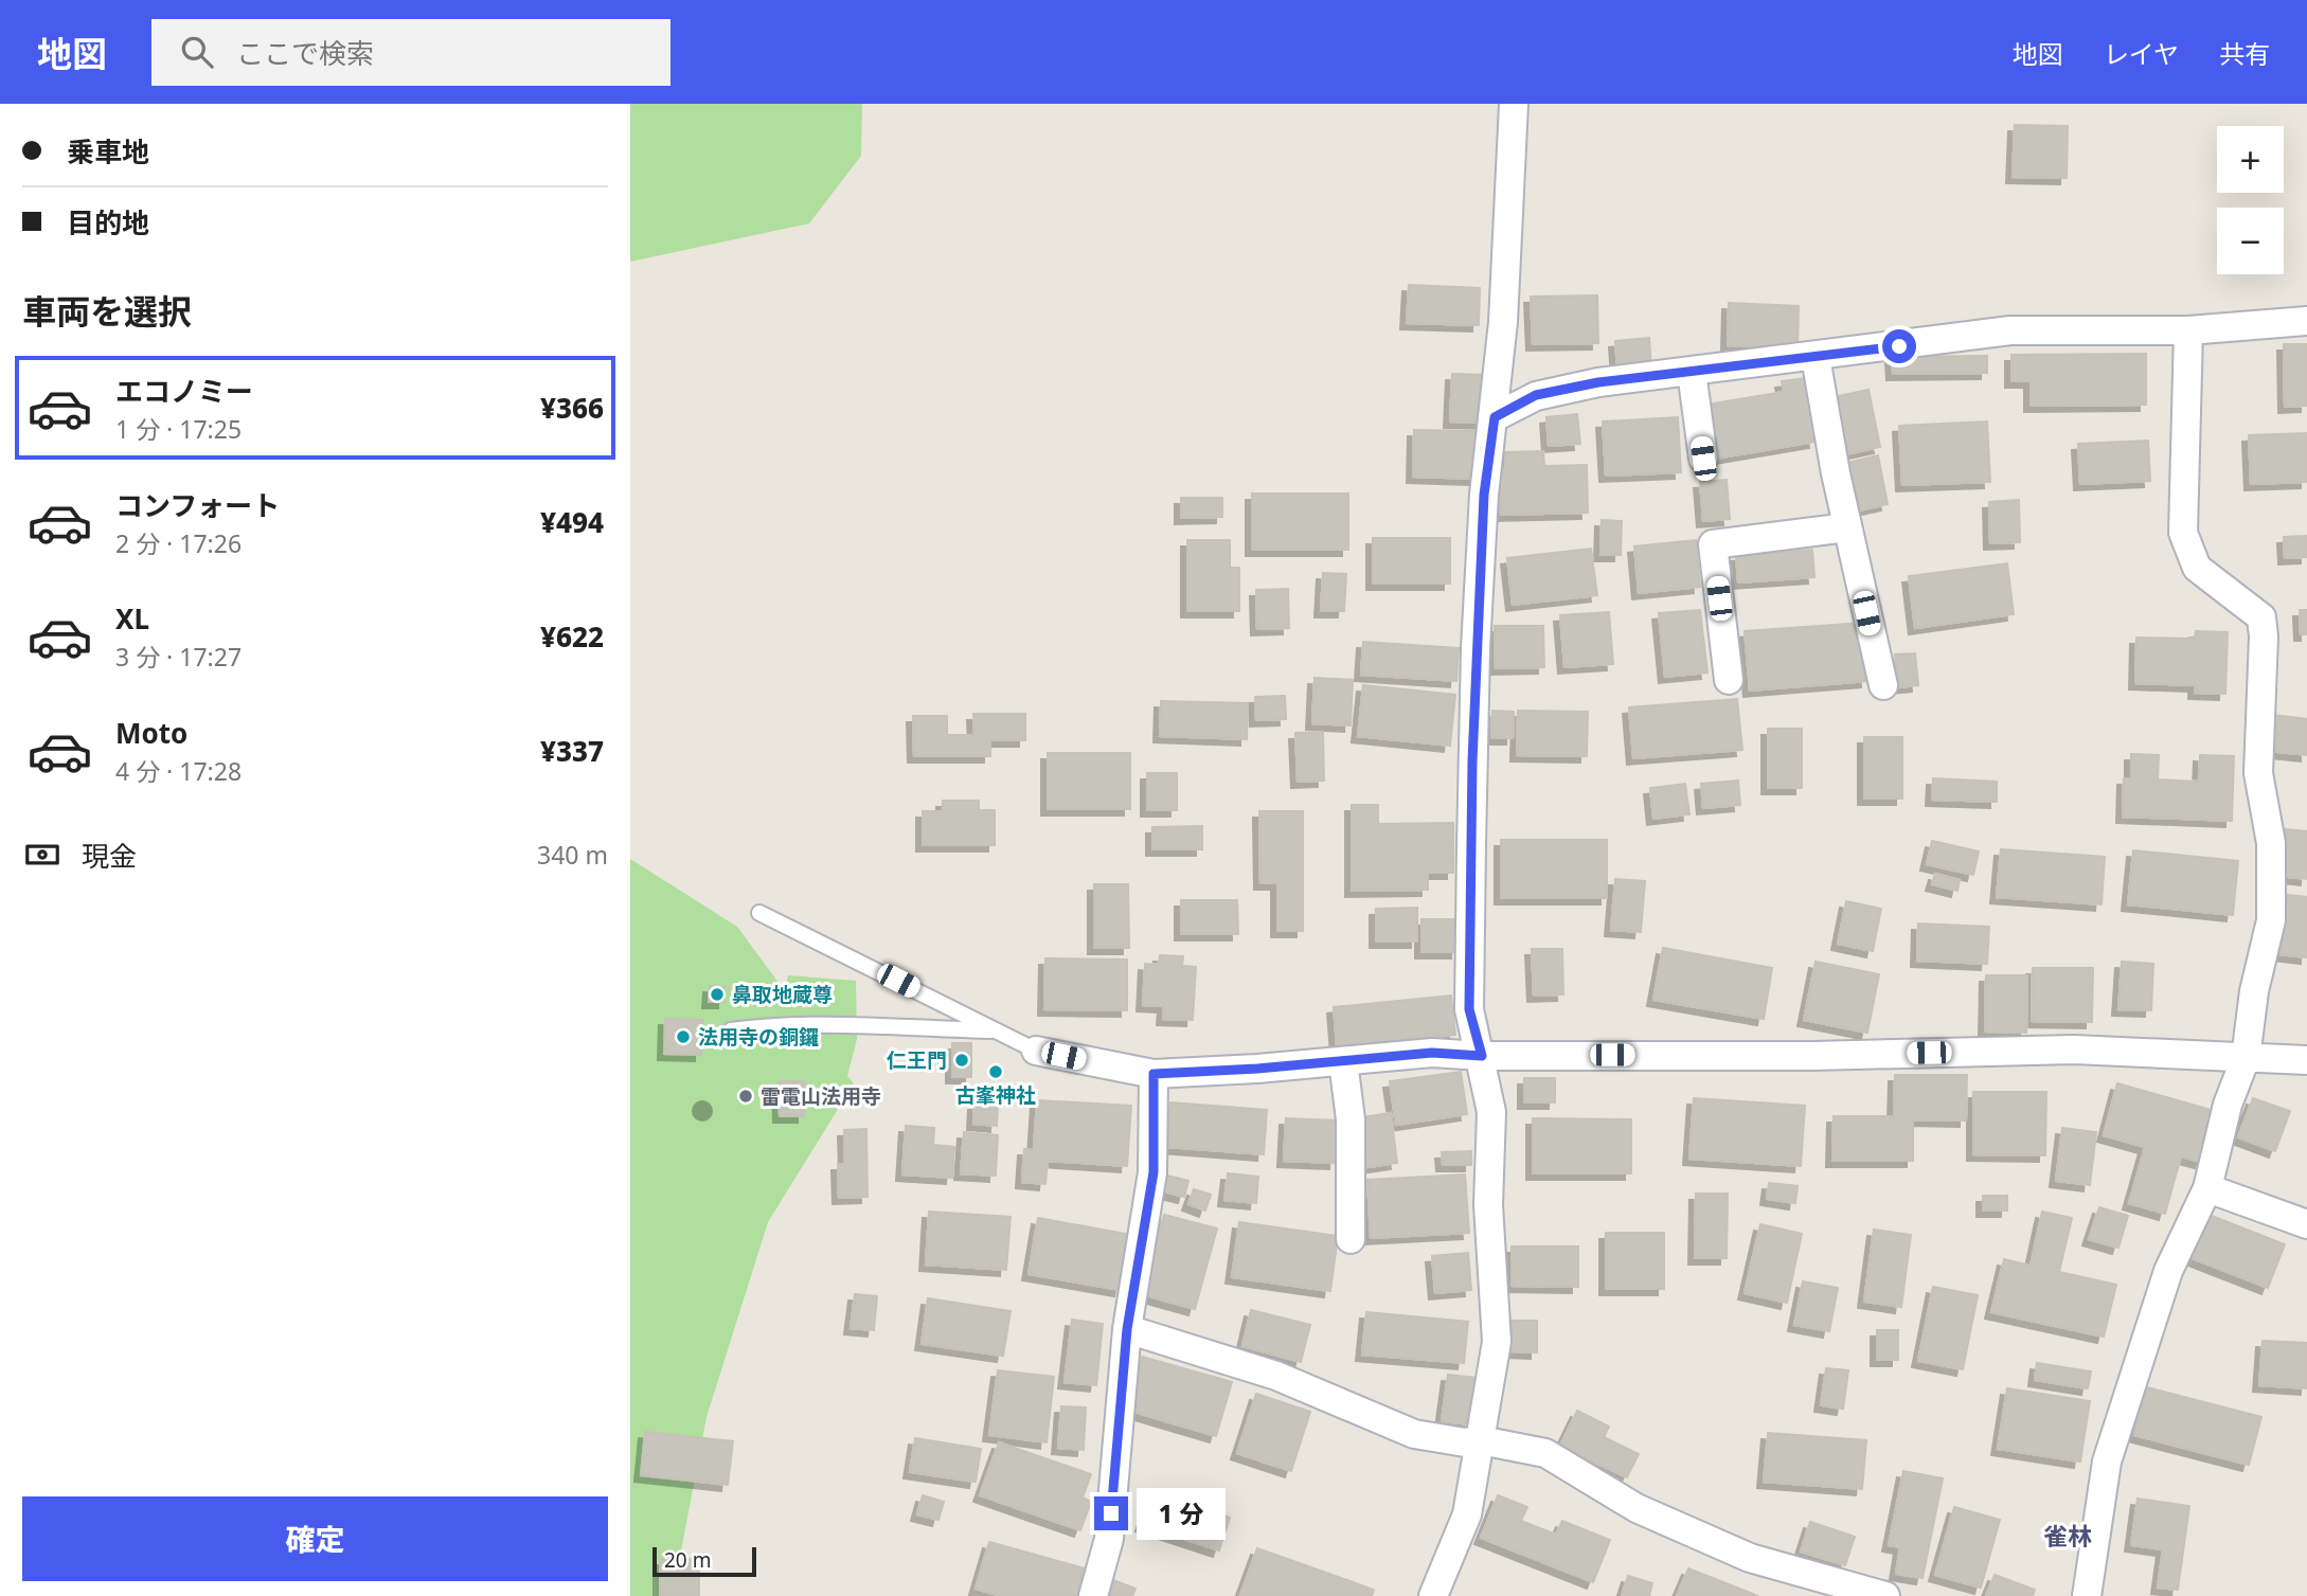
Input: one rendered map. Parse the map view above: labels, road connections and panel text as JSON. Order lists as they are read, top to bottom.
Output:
{
  "districts": ["雀林"],
  "places": [
    "鼻取地蔵尊",
    "法用寺の銅鑼",
    "仁王門",
    "古峯神社",
    "雷電山法用寺"
  ],
  "scale_bar": "20 m",
  "page": {
    "header": "地図",
    "search": "ここで検索",
    "nav": ["地図", "レイヤ", "共有"],
    "banner": ["乗車地", "目的地"],
    "map_buttons": ["+", "−"],
    "heading": "車両を選択",
    "list": [
      {
        "name": "エコノミー",
        "note": "1 分 · 17:25",
        "value": "¥366"
      },
      {
        "name": "コンフォート",
        "note": "2 分 · 17:26",
        "value": "¥494"
      },
      {
        "name": "XL",
        "note": "3 分 · 17:27",
        "value": "¥622"
      },
      {
        "name": "Moto",
        "note": "4 分 · 17:28",
        "value": "¥337"
      }
    ],
    "pay": ["現金", "340 m"],
    "buttons": "確定",
    "bubble": "1 分",
    "scale": "20 m"
  }
}
